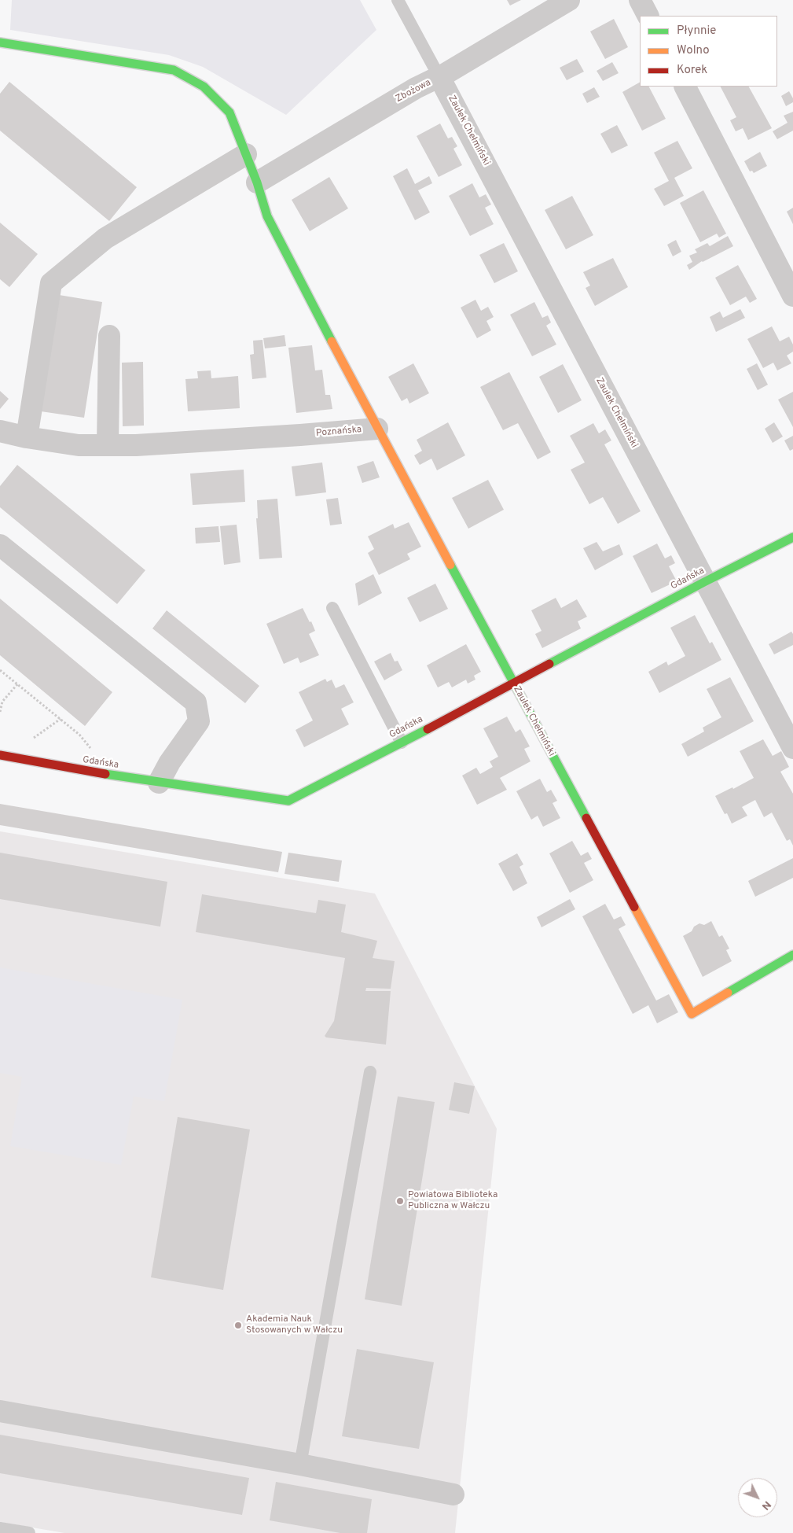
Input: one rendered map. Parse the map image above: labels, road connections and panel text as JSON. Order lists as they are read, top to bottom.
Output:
{
  "streets": {
    "street": [
      "Zbożowa",
      "Zaułek Chełmiński",
      "Poznańska",
      "Gdańska"
    ]
  },
  "crossings": [
    ["Zbożowa", "Zaułek Chełmiński"],
    ["Zbożowa", "Poznańska"],
    ["Zaułek Chełmiński", "Poznańska"],
    ["Zaułek Chełmiński", "Gdańska"]
  ],
  "places": ["Powiatowa Biblioteka Publiczna w Wałczu", "Akademia Nauk Stosowanych w Wałczu"],
  "legend": ["Płynnie", "Wolno", "Korek"],
  "north": "bottom right"
}
